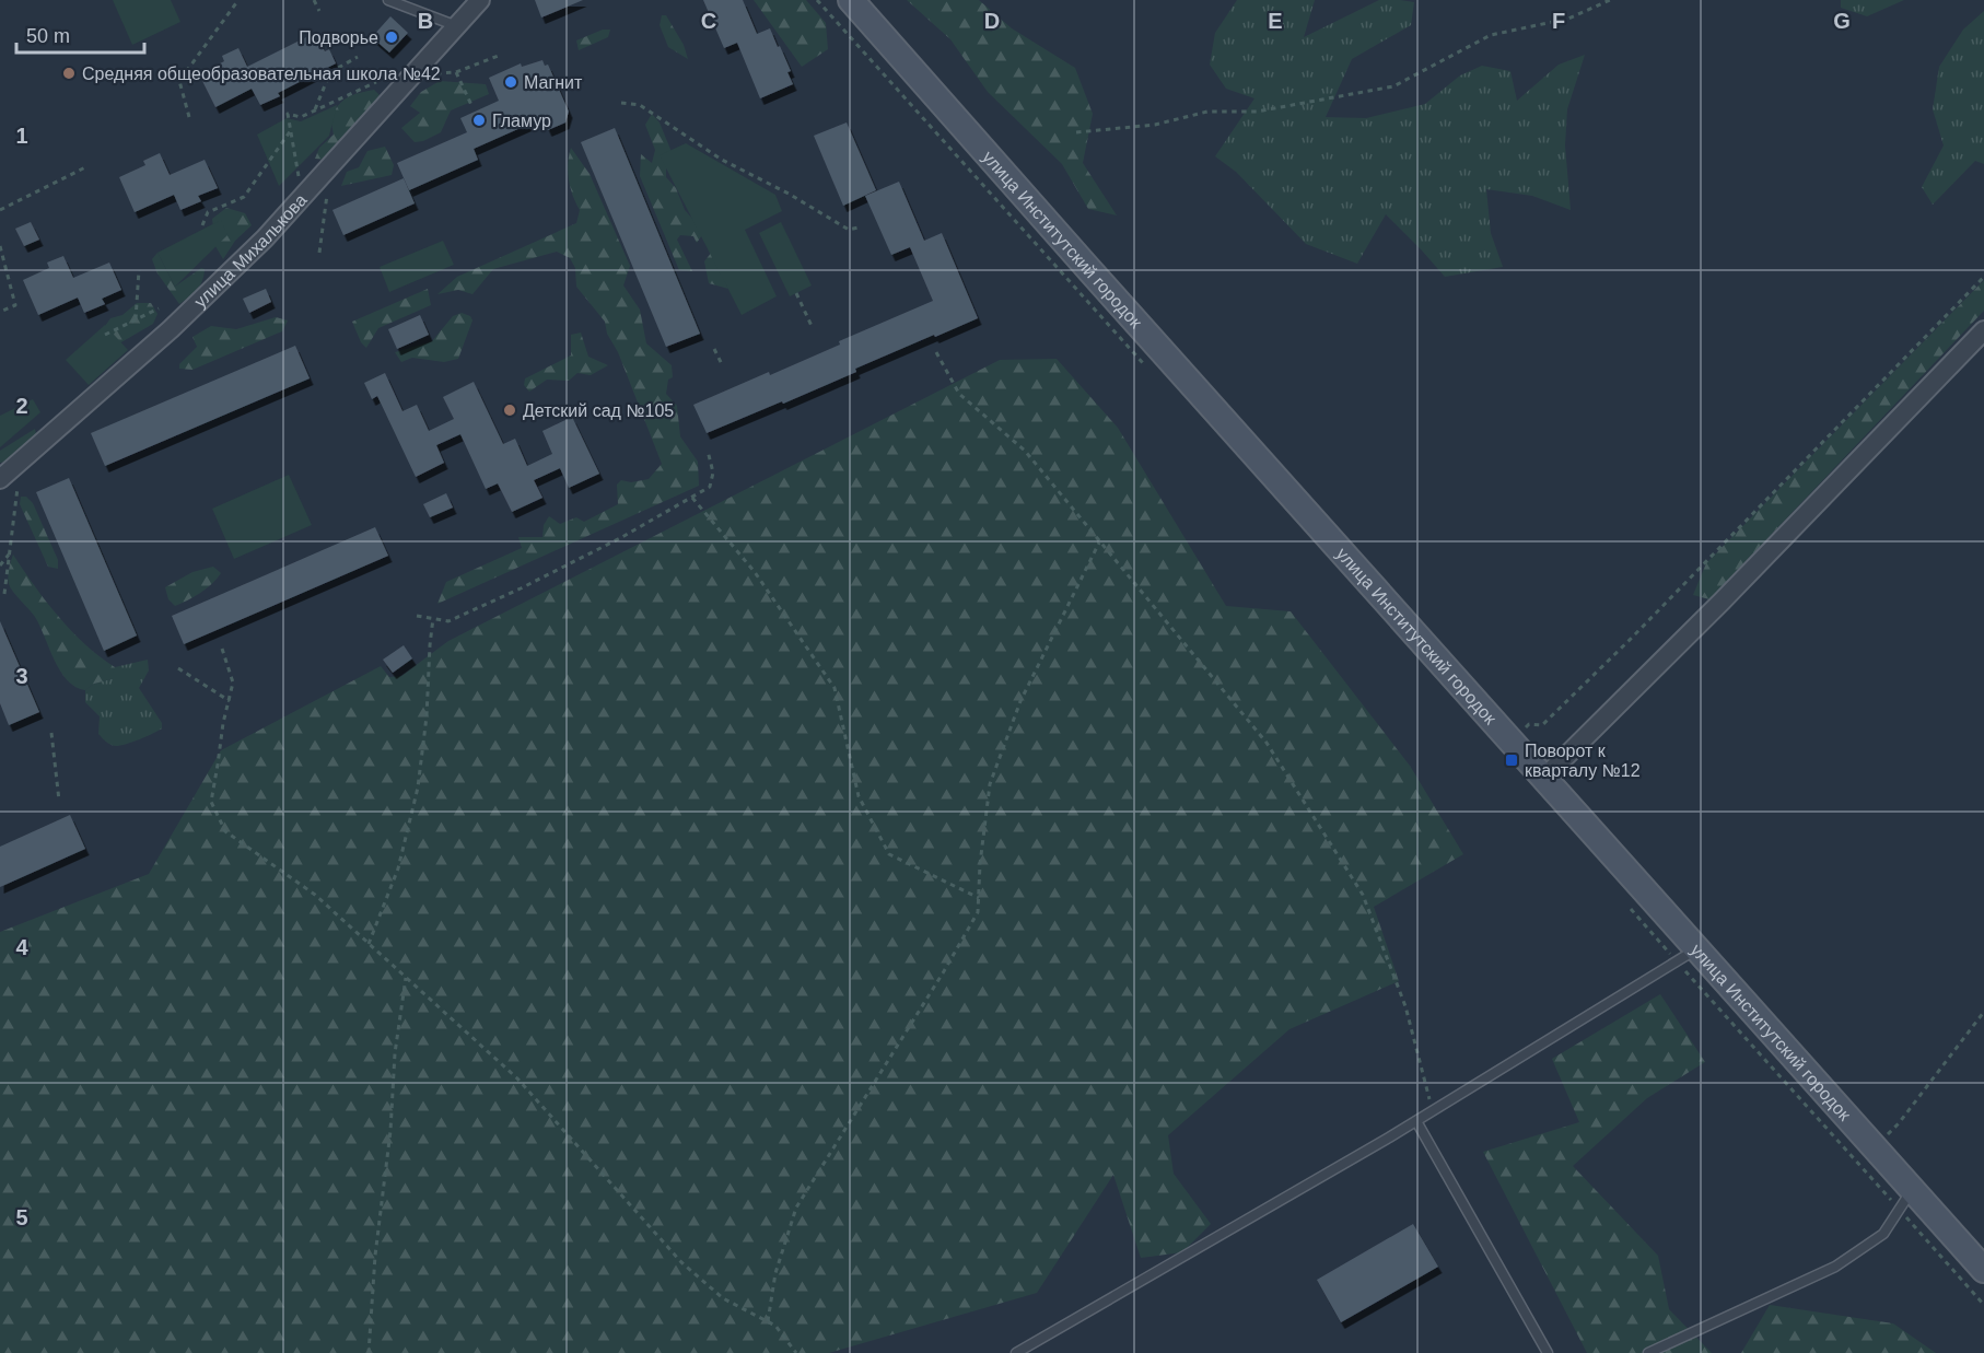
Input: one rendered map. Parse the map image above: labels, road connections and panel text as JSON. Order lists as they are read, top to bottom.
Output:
{
  "streets": {
    "street": ["улица Институтский городок", "улица Михалькова"]
  },
  "places": {
    "other": [
      "Подворье",
      "Средняя общеобразовательная школа №42",
      "Магнит",
      "Гламур",
      "Детский сад №105"
    ],
    "transit": ["Поворот к кварталу №12"]
  },
  "scale_bar": "50 m",
  "grid": {
    "columns": [
      "B",
      "C",
      "D",
      "E",
      "F",
      "G"
    ],
    "rows": [
      "1",
      "2",
      "3",
      "4",
      "5"
    ]
  }
}
